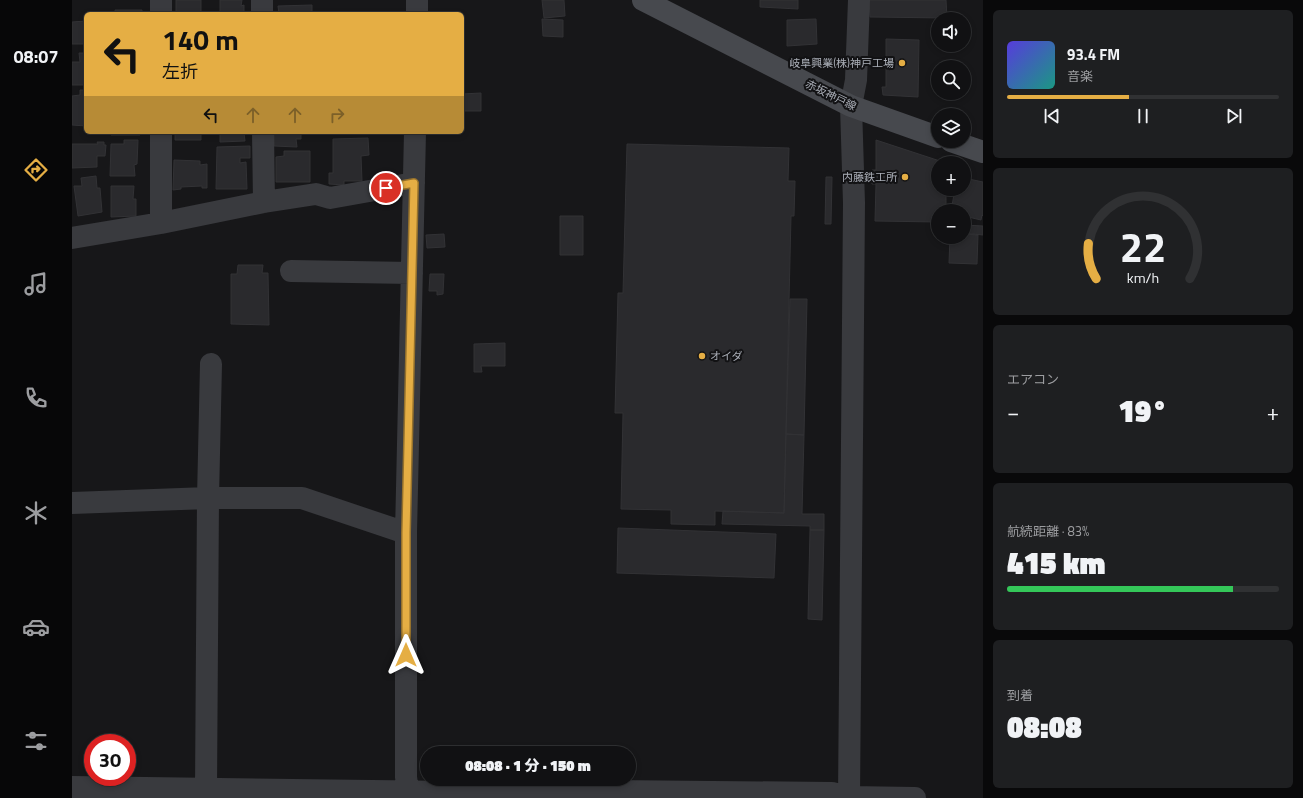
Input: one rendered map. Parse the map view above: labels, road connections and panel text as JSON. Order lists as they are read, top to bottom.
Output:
{
  "streets": {
    "main road": ["赤坂神戸線"]
  },
  "places": ["岐阜興業(株)神戸工場", "内藤鉄工所", "オイダ"],
  "page": {
    "tabs": "08:07",
    "map_buttons": ["+", "−"],
    "turn": ["140 m", "左折"],
    "song": ["93.4 FM", "音楽"],
    "tile": [
      "エアコン",
      ["航続距離 · 83%", "415 km"],
      ["到着", "08:08"]
    ],
    "heat": ["−", "19°", "+"],
    "limit": "30",
    "trip": "08:08 · 1 分 · 150 m",
    "gauge": ["22", "km/h"]
  }
}
